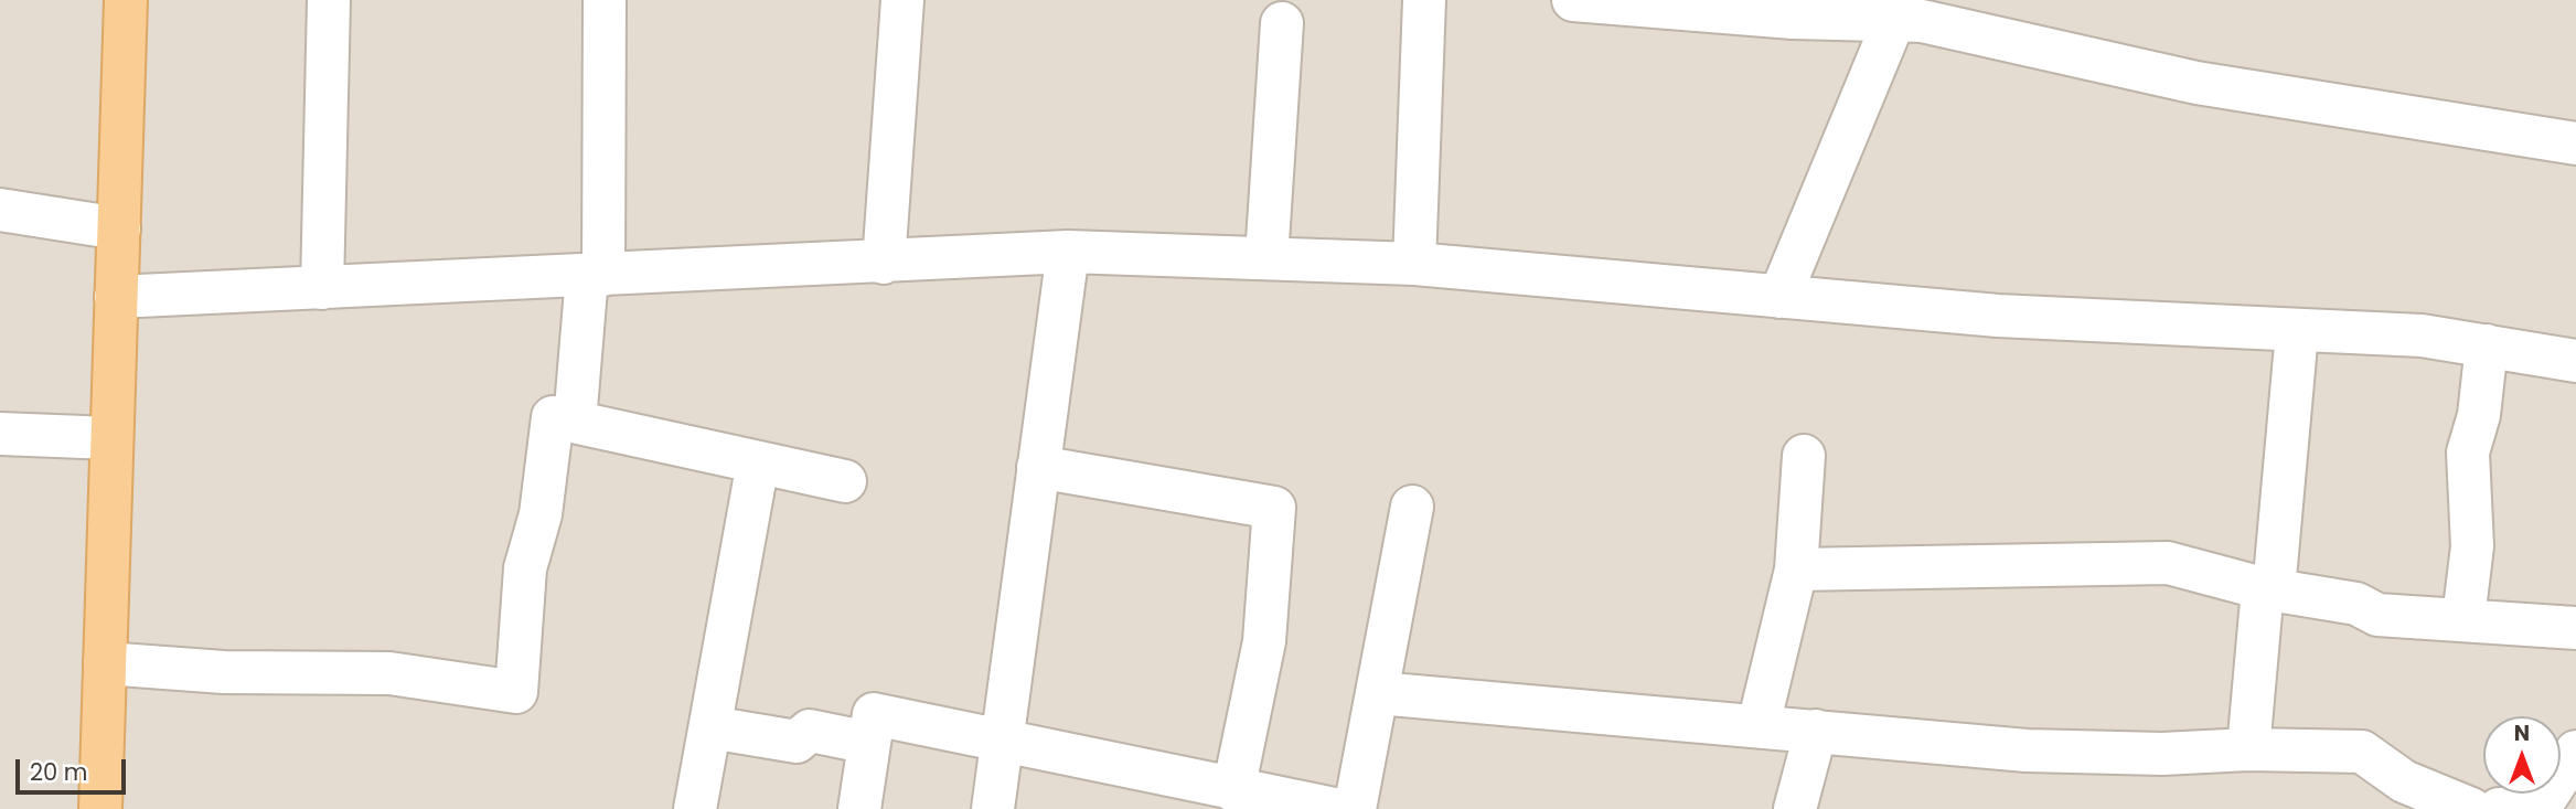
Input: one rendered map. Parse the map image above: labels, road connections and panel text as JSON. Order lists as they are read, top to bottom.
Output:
{
  "scale_bar": "20 m",
  "north": "top"
}
